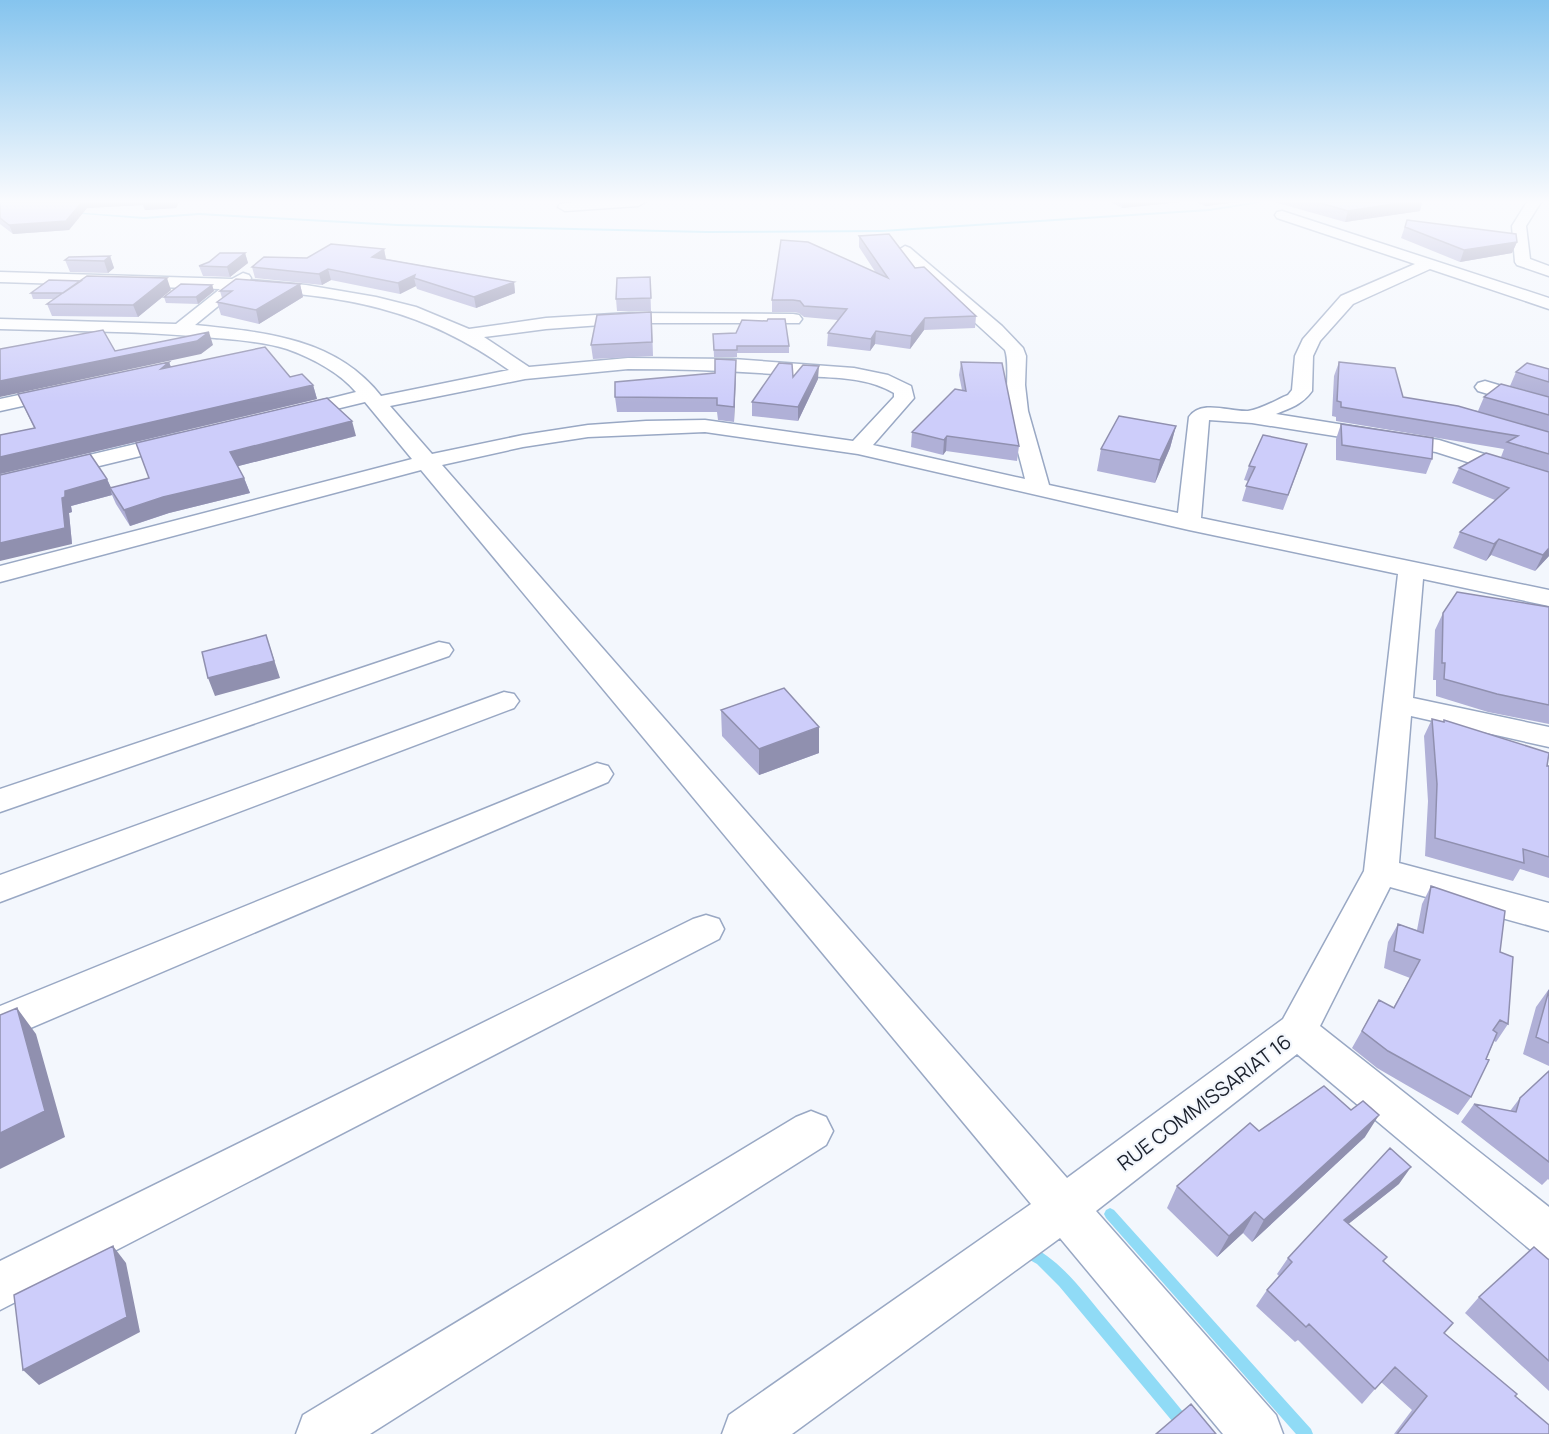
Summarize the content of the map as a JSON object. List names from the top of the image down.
{
  "streets": {
    "street": ["RUE COMMISSARIAT 16"]
  }
}
